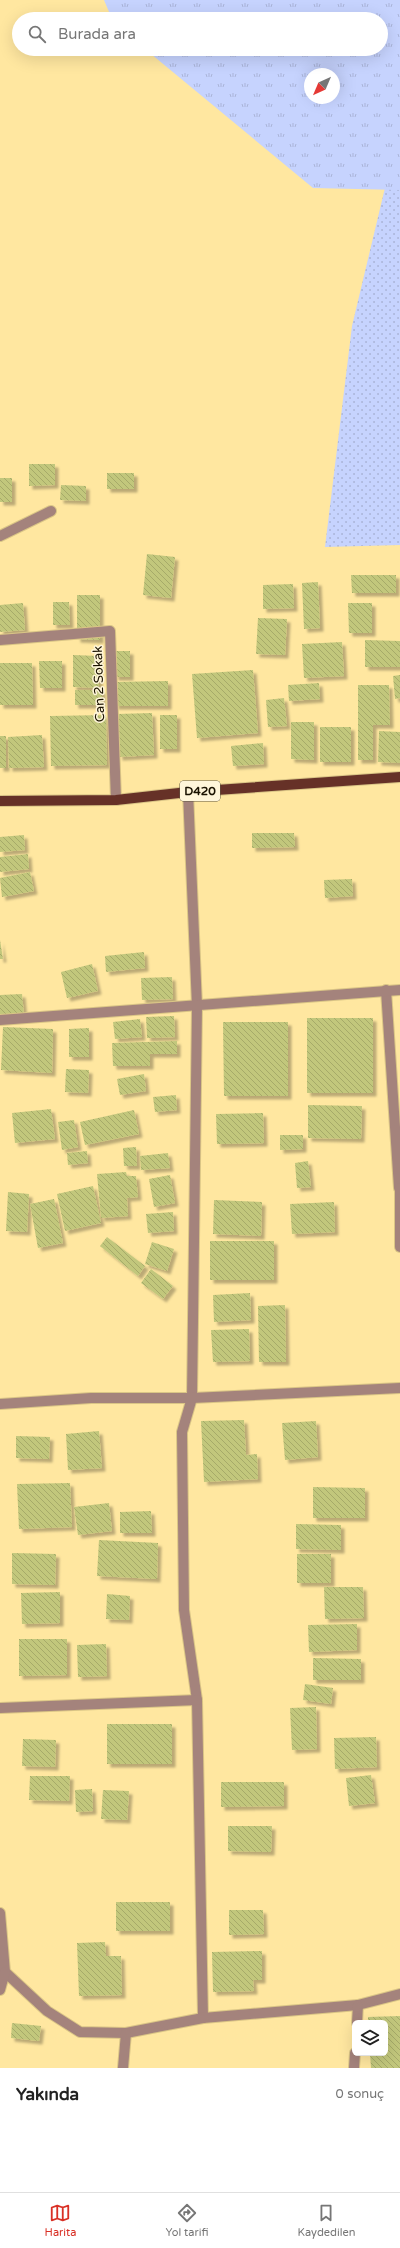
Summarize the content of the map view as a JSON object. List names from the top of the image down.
{
  "streets": {
    "main road": ["D420"],
    "street": ["Can 2 Sokak"]
  },
  "crossings": [
    ["Can 2 Sokak", "D420"]
  ],
  "north": "bottom left",
  "page": {
    "search": "Burada ara",
    "heading": ["Yakında", "0 sonuç"],
    "nav": ["Harita", "Yol tarifi", "Kaydedilen"]
  }
}
